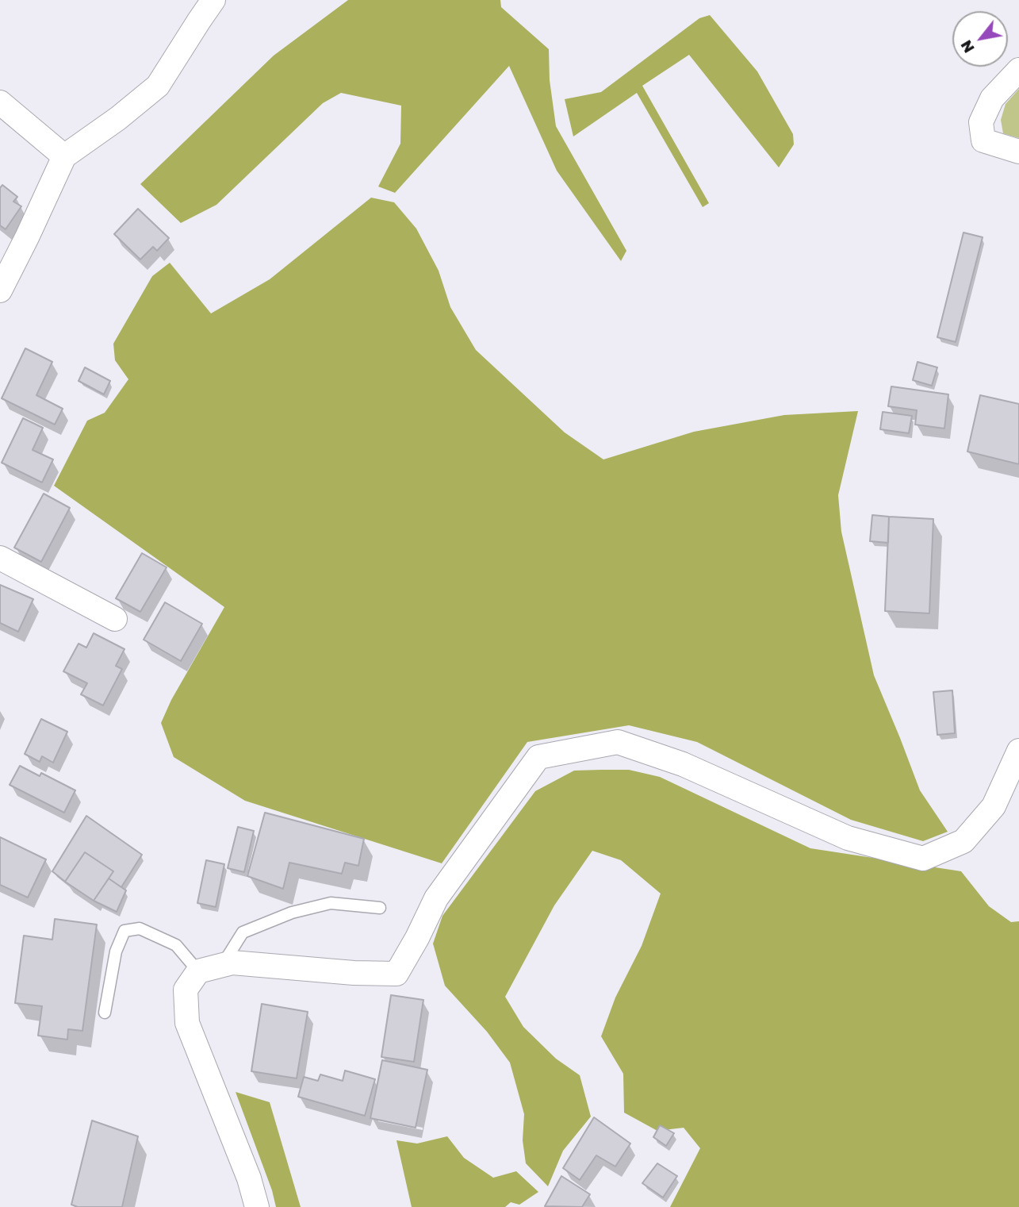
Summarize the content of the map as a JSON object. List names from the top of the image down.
{
  "north": "bottom left"
}
